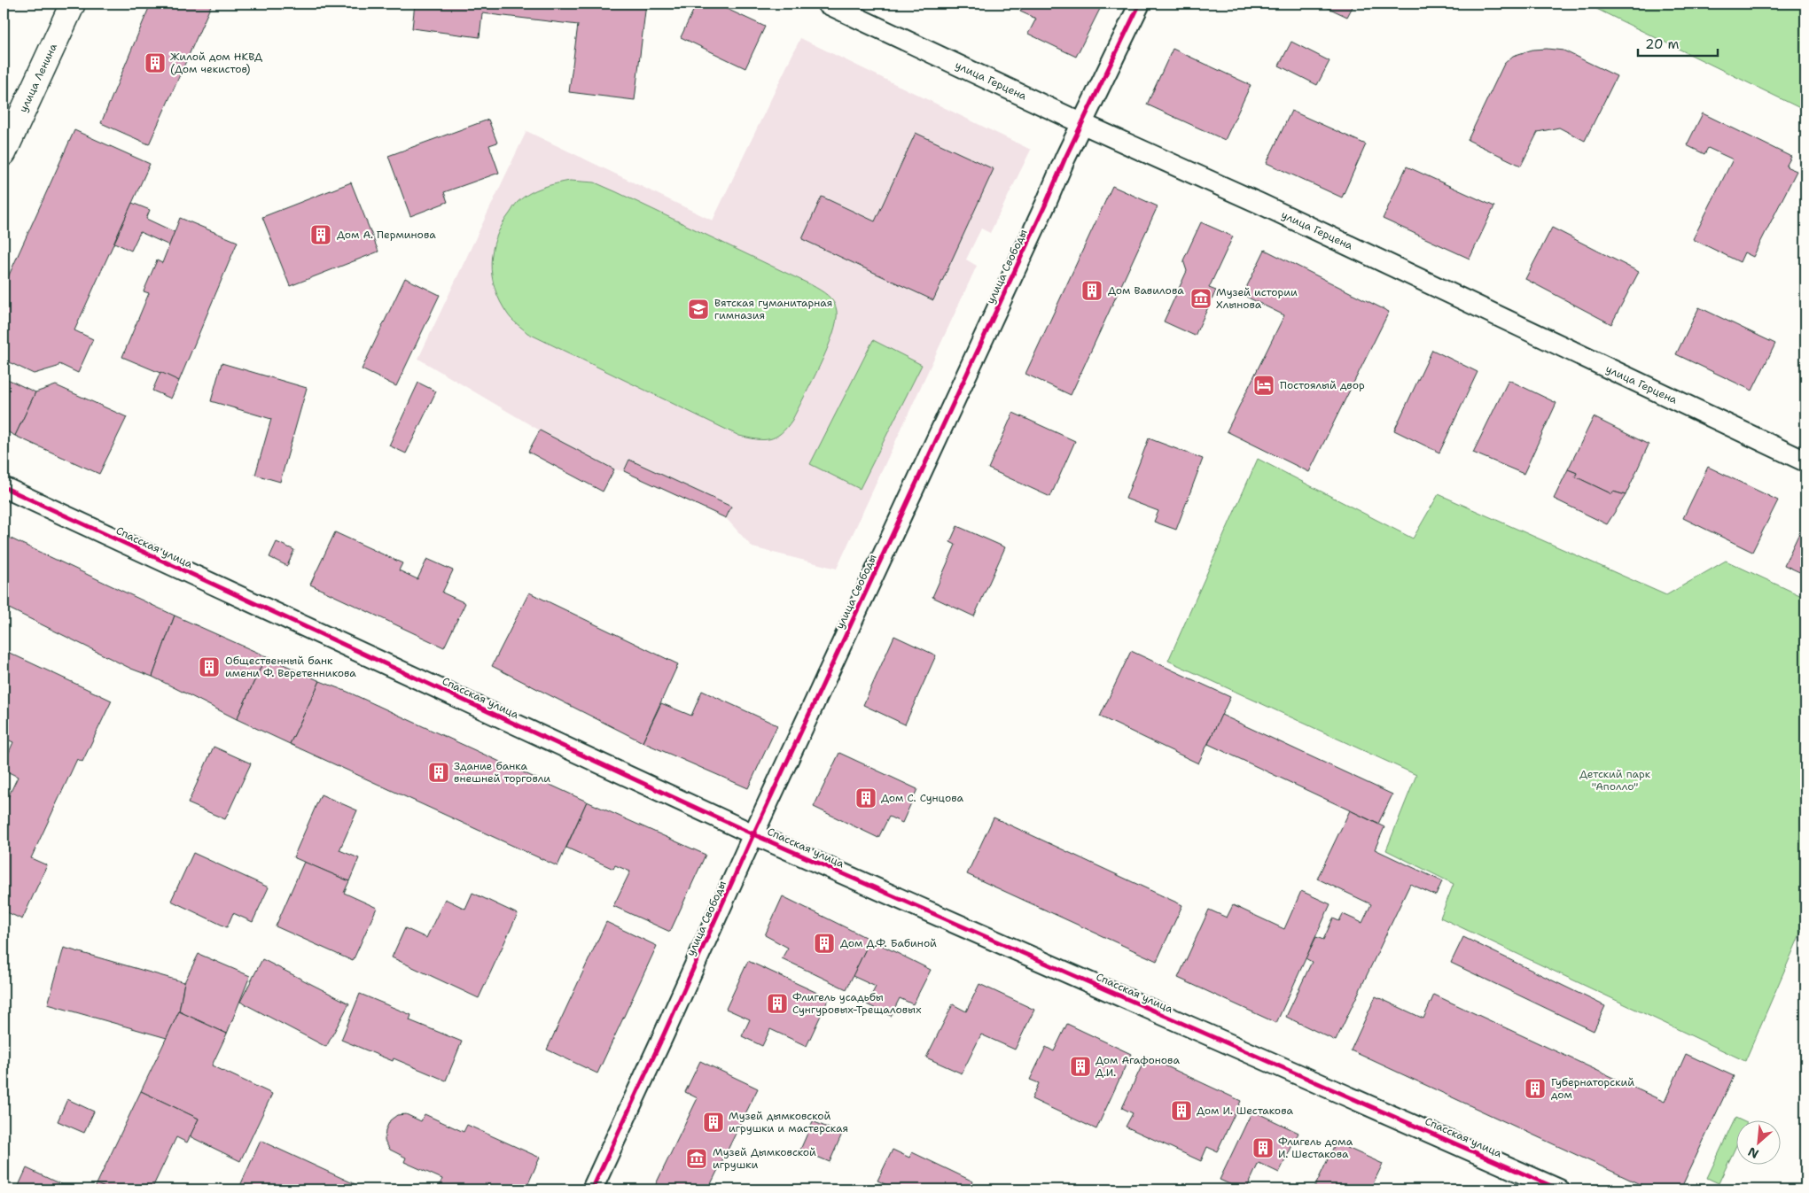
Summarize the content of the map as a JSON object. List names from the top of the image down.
{
  "streets": {
    "main road": ["улица Ленина"],
    "street": ["улица Герцена", "улица Свободы", "Спасская улица"]
  },
  "crossings": [
    ["улица Герцена", "улица Свободы"],
    ["улица Свободы", "Спасская улица"]
  ],
  "parks": ["Детский парк \"Аполло\""],
  "places": {
    "building": [
      "Жилой дом НКВД (Дом чекистов)",
      "Дом А. Перминова",
      "Дом Вавилова",
      "Общественный банк имени Ф. Веретенникова",
      "Здание банка внешней торговли",
      "Дом С. Сунцова",
      "Дом Д.Ф. Бабиной",
      "Флигель усадьбы Сунгуровых-Трещаловых",
      "Дом Агафонова Д.И.",
      "Губернаторский дом",
      "Дом И. Шестакова",
      "Музей дымковской игрушки и мастерская",
      "Флигель дома И. Шестакова"
    ],
    "museum": ["Музей истории Хлынова", "Музей Дымковской игрушки"],
    "school or university": ["Вятская гуманитарная гимназия"],
    "hotel": ["Постоялый двор"]
  },
  "scale_bar": "20 m",
  "north": "bottom left"
}
